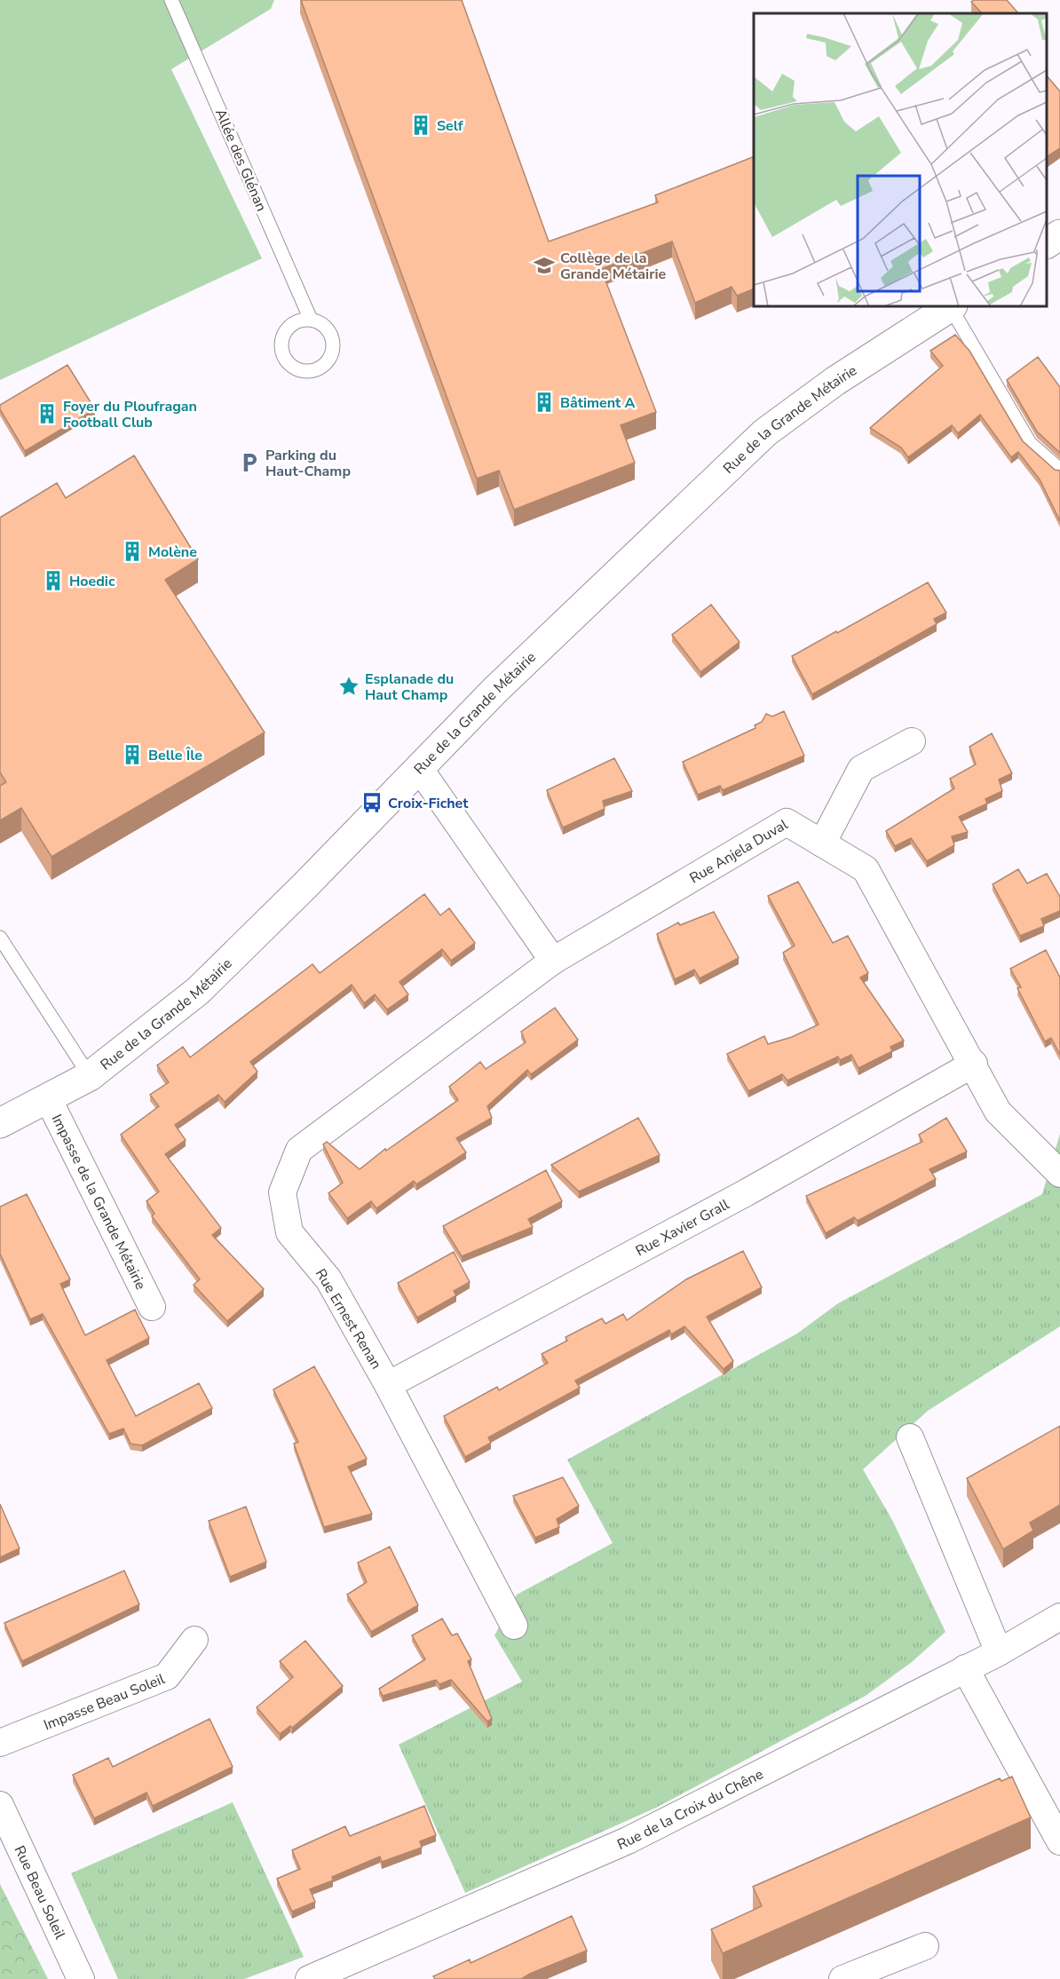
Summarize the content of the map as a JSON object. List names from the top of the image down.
{
  "streets": {
    "main road": ["Rue de la Grande Métairie"],
    "street": [
      "Rue Anjela Duval",
      "Impasse de la Grande Métairie",
      "Rue Xavier Grall",
      "Rue Ernest Renan",
      "Impasse Beau Soleil",
      "Rue de la Croix du Chêne",
      "Rue Beau Soleil"
    ],
    "lane": ["Allée des Glénan"]
  },
  "crossings": [
    ["Rue de la Grande Métairie", "Impasse de la Grande Métairie"],
    ["Rue Anjela Duval", "Rue Xavier Grall"],
    ["Rue Anjela Duval", "Rue Ernest Renan"],
    ["Rue Xavier Grall", "Rue Ernest Renan"]
  ],
  "places": {
    "building": [
      "Self",
      "Bâtiment A",
      "Foyer du Ploufragan Football Club",
      "Molène",
      "Hoedic",
      "Belle Île"
    ],
    "school or university": ["Collège de la Grande Métairie"],
    "parking": ["Parking du Haut-Champ"],
    "place": ["Esplanade du Haut Champ"],
    "bus stop": ["Croix-Fichet"]
  }
}
